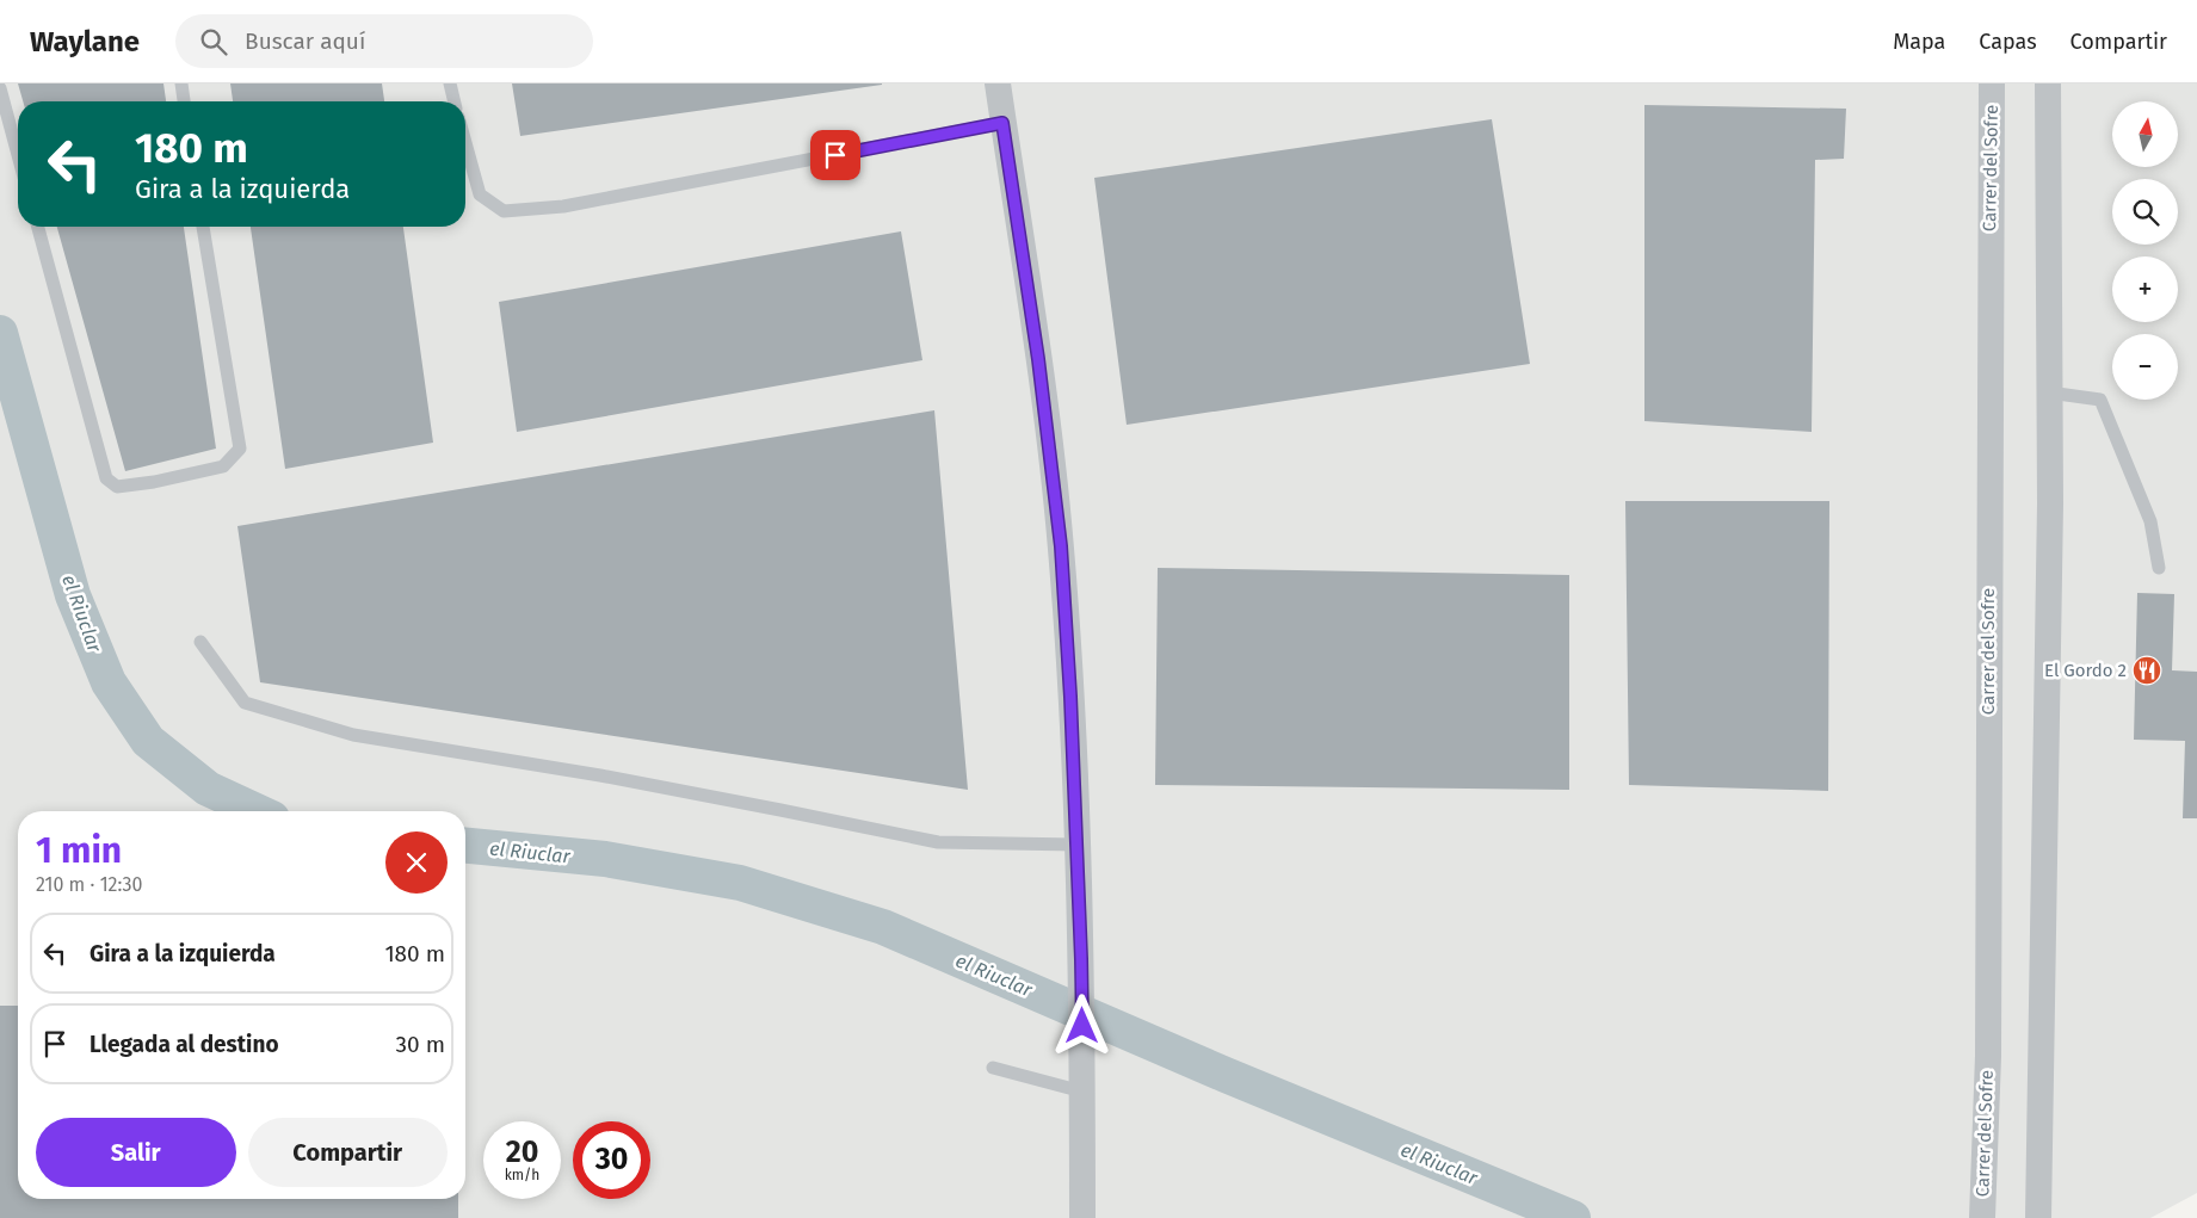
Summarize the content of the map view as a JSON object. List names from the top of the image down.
{
  "streets": {
    "street": ["Carrer del Sofre"]
  },
  "water": ["el Riuclar"],
  "places": {
    "restaurant": ["El Gordo 2"]
  },
  "north": "top",
  "page": {
    "header": "Waylane",
    "search": "Buscar aquí",
    "nav": ["Mapa", "Capas", "Compartir"],
    "map_buttons": ["+", "−"],
    "turn": ["180 m", "Gira a la izquierda"],
    "heading": ["1 min", "210 m · 12:30"],
    "list": [
      {
        "name": "Gira a la izquierda",
        "value": "180 m"
      },
      {
        "name": "Llegada al destino",
        "value": "30 m"
      }
    ],
    "buttons": ["Salir", "Compartir"],
    "speed": "20 km/h",
    "limit": "30"
  }
}
